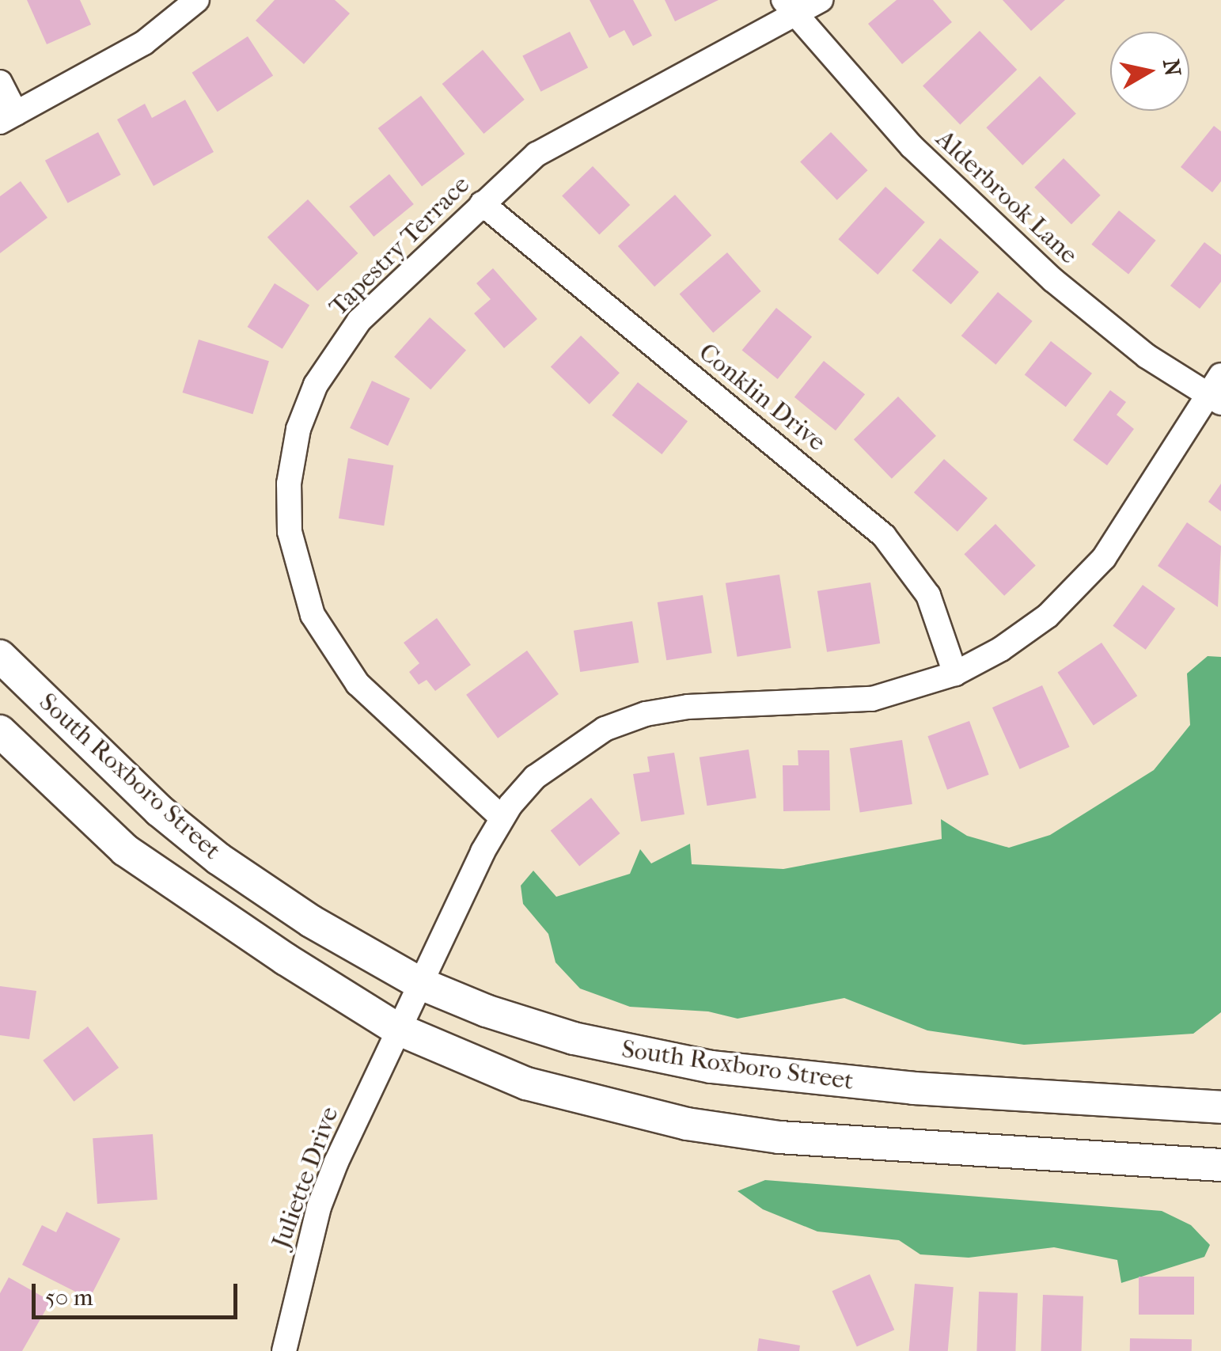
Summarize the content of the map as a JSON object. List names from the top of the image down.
{
  "streets": {
    "street": [
      "Alderbrook Lane",
      "Tapestry Terrace",
      "Conklin Drive",
      "South Roxboro Street",
      "Juliette Drive"
    ]
  },
  "crossings": [
    ["Alderbrook Lane", "Tapestry Terrace"],
    ["Alderbrook Lane", "Juliette Drive"],
    ["Tapestry Terrace", "Conklin Drive"],
    ["Tapestry Terrace", "Juliette Drive"],
    ["Conklin Drive", "Juliette Drive"],
    ["South Roxboro Street", "Juliette Drive"]
  ],
  "scale_bar": "50 m",
  "north": "right"
}
